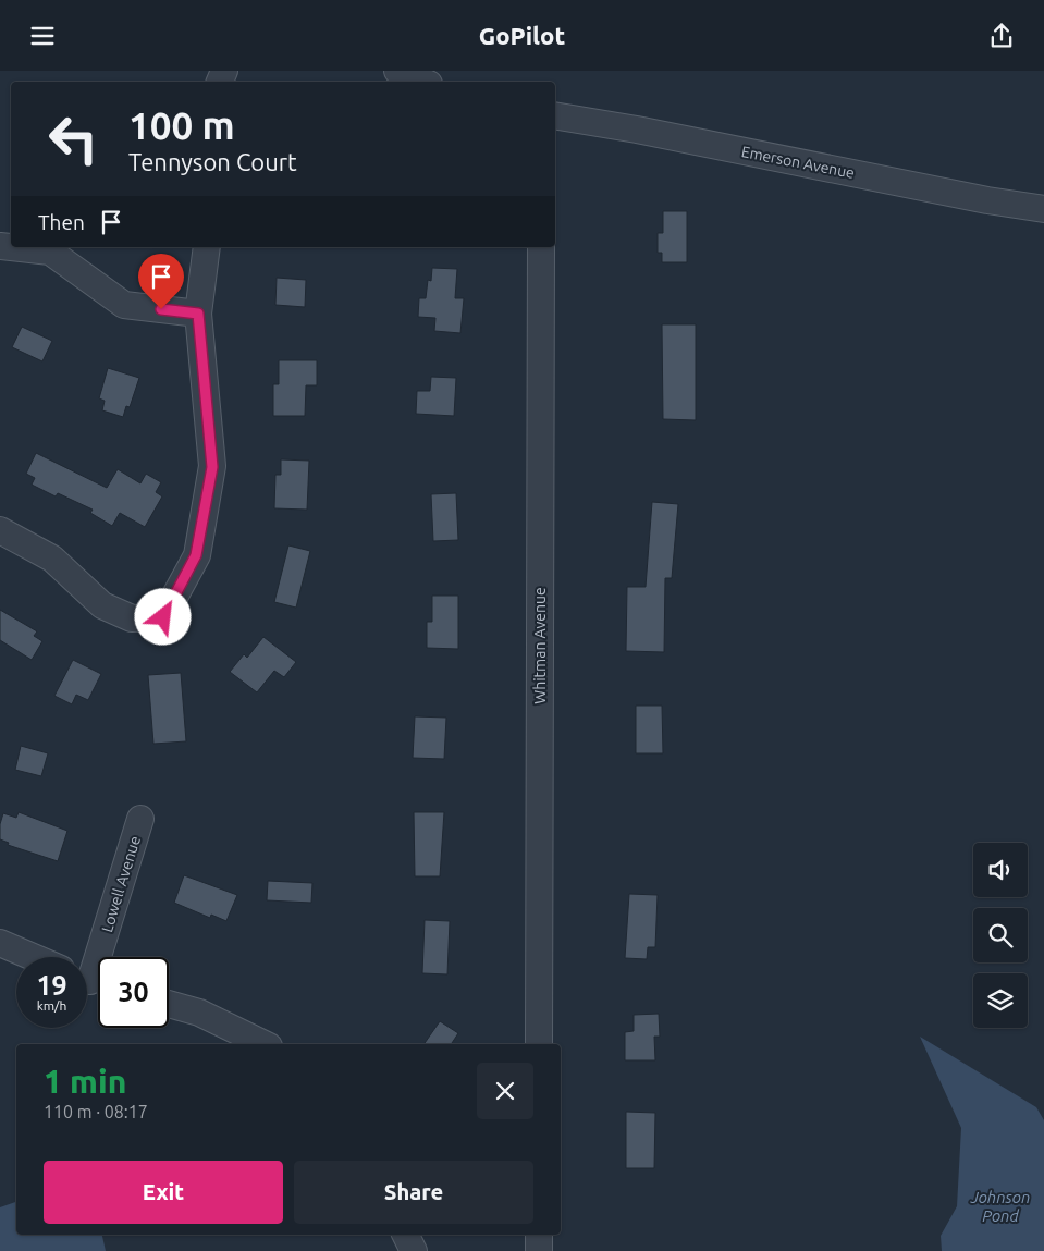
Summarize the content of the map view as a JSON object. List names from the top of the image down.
{
  "streets": {
    "street": ["Emerson Avenue", "Whitman Avenue", "Lowell Avenue"]
  },
  "water": ["Johnson Pond"],
  "page": {
    "header": "GoPilot",
    "turn": ["100 m", "Tennyson Court"],
    "then": "Then",
    "speed": "19 km/h",
    "limit": "30",
    "heading": ["1 min", "110 m · 08:17"],
    "buttons": ["Exit", "Share"]
  }
}
